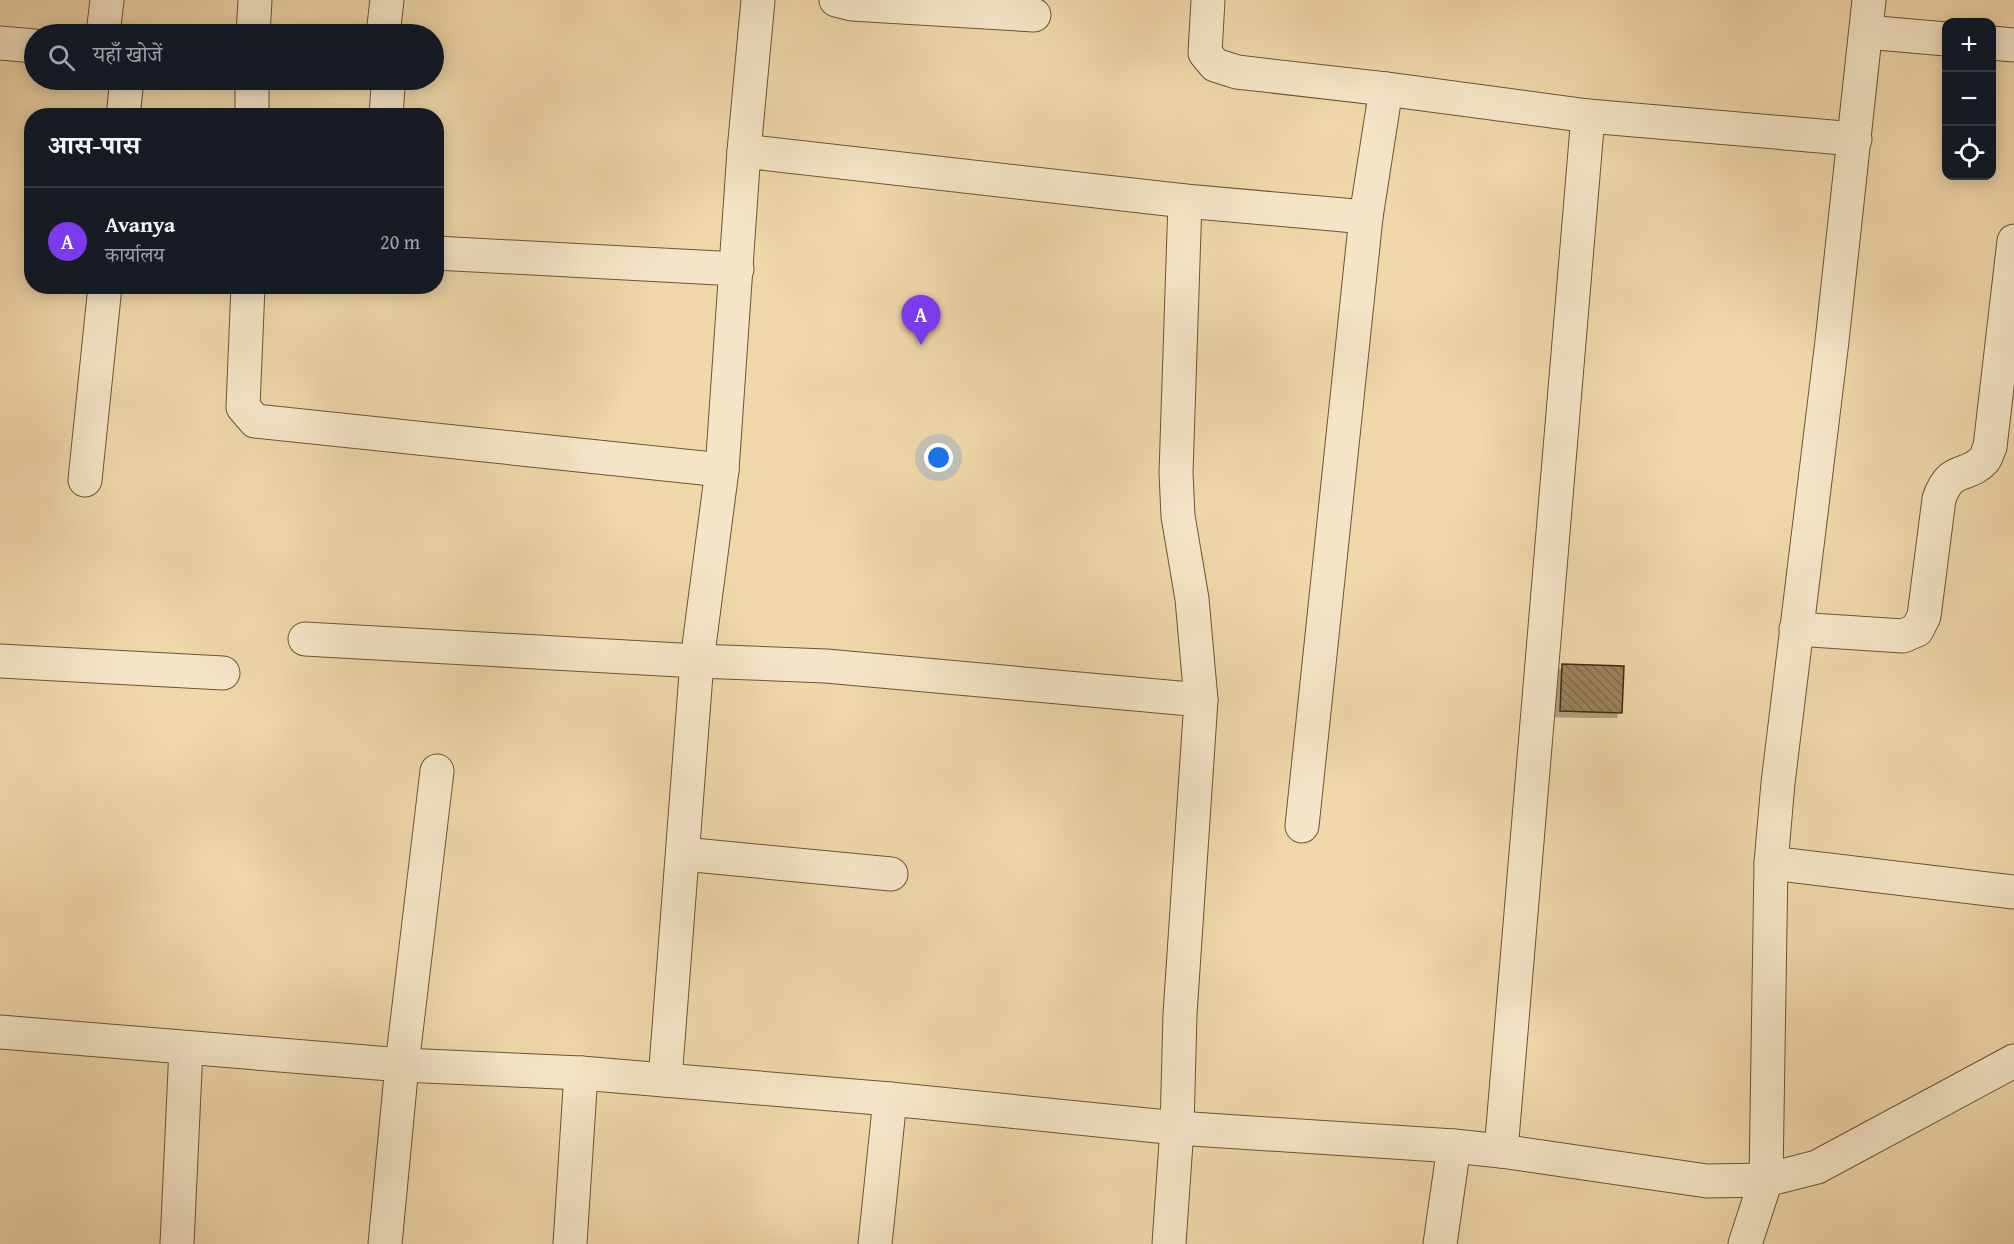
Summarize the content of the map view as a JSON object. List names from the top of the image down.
{
  "page": {
    "map_buttons": ["+", "−"],
    "search": "यहाँ खोजें",
    "heading": "आस-पास",
    "list": [
      {
        "mark": "A",
        "name": "Avanya",
        "note": "कार्यालय",
        "value": "20 m"
      }
    ],
    "pins": "A"
  }
}
